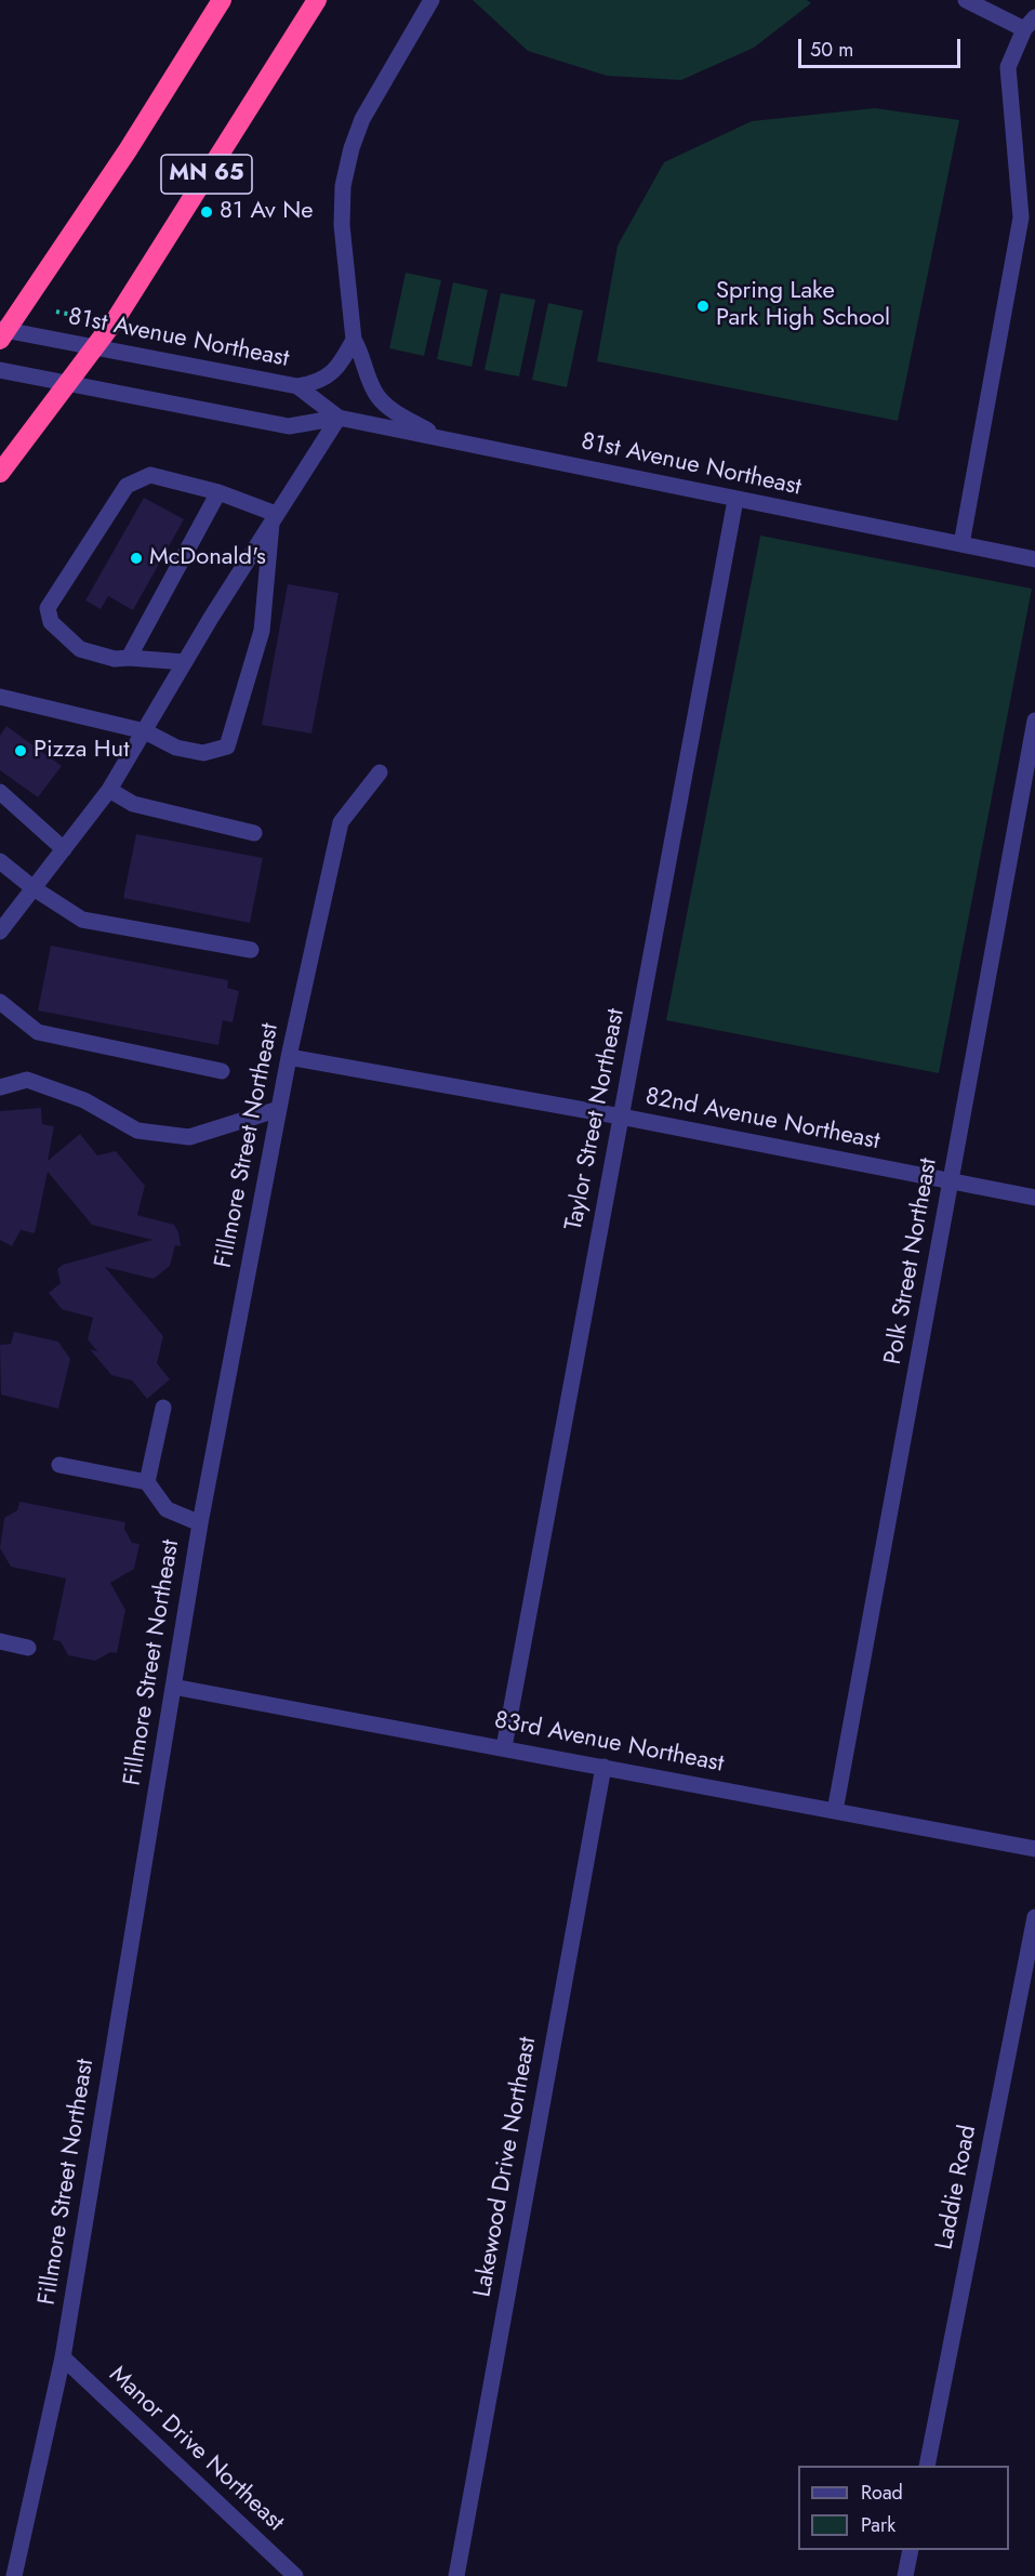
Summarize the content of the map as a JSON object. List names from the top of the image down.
{
  "streets": {
    "highway": ["MN 65"],
    "street": [
      "81st Avenue Northeast",
      "Taylor Street Northeast",
      "82nd Avenue Northeast",
      "Fillmore Street Northeast",
      "Polk Street Northeast",
      "83rd Avenue Northeast",
      "Lakewood Drive Northeast",
      "Laddie Road",
      "Manor Drive Northeast"
    ]
  },
  "crossings": [
    ["MN 65", "81st Avenue Northeast"],
    ["81st Avenue Northeast", "Taylor Street Northeast"],
    ["Taylor Street Northeast", "82nd Avenue Northeast"],
    ["Taylor Street Northeast", "83rd Avenue Northeast"],
    ["82nd Avenue Northeast", "Fillmore Street Northeast"],
    ["82nd Avenue Northeast", "Polk Street Northeast"],
    ["Fillmore Street Northeast", "83rd Avenue Northeast"],
    ["Fillmore Street Northeast", "Manor Drive Northeast"],
    ["Polk Street Northeast", "83rd Avenue Northeast"],
    ["83rd Avenue Northeast", "Lakewood Drive Northeast"]
  ],
  "places": [
    "81 Av Ne",
    "Spring Lake Park High School",
    "McDonald's",
    "Pizza Hut"
  ],
  "legend": ["Road", "Park"],
  "scale_bar": "50 m"
}
